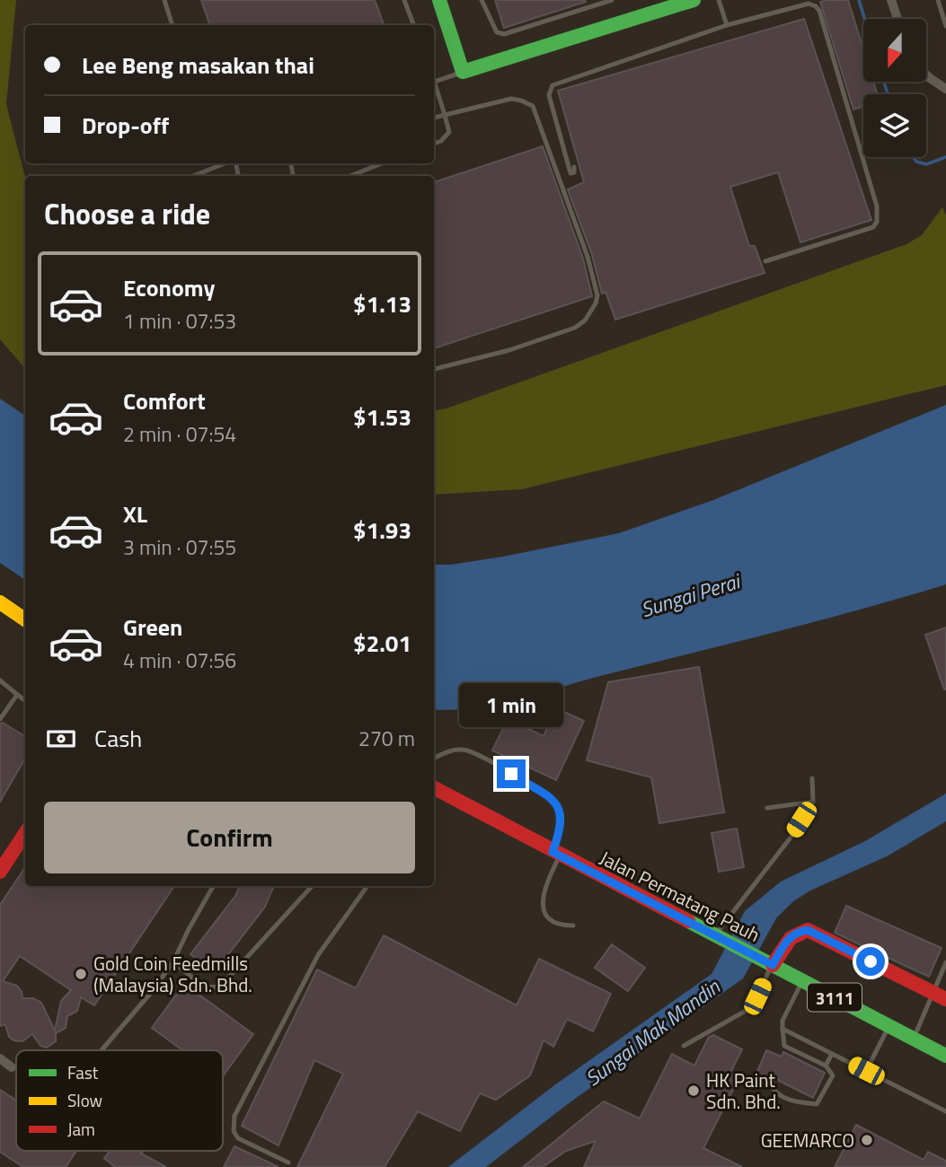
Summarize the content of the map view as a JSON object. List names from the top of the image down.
{
  "streets": {
    "main road": ["Jalan Permatang Pauh", "3111"]
  },
  "water": ["Sungai Perai", "Sungai Mak Mandin"],
  "places": ["Gold Coin Feedmills (Malaysia) Sdn. Bhd.", "HK Paint Sdn. Bhd.", "GEEMARCO"],
  "legend": ["Fast", "Slow", "Jam"],
  "north": "bottom",
  "page": {
    "banner": ["Lee Beng masakan thai", "Drop-off"],
    "heading": "Choose a ride",
    "list": [
      {
        "name": "Economy",
        "note": "1 min · 07:53",
        "value": "$1.13"
      },
      {
        "name": "Comfort",
        "note": "2 min · 07:54",
        "value": "$1.53"
      },
      {
        "name": "XL",
        "note": "3 min · 07:55",
        "value": "$1.93"
      },
      {
        "name": "Green",
        "note": "4 min · 07:56",
        "value": "$2.01"
      }
    ],
    "bubble": "1 min",
    "pay": ["Cash", "270 m"],
    "buttons": "Confirm"
  }
}
